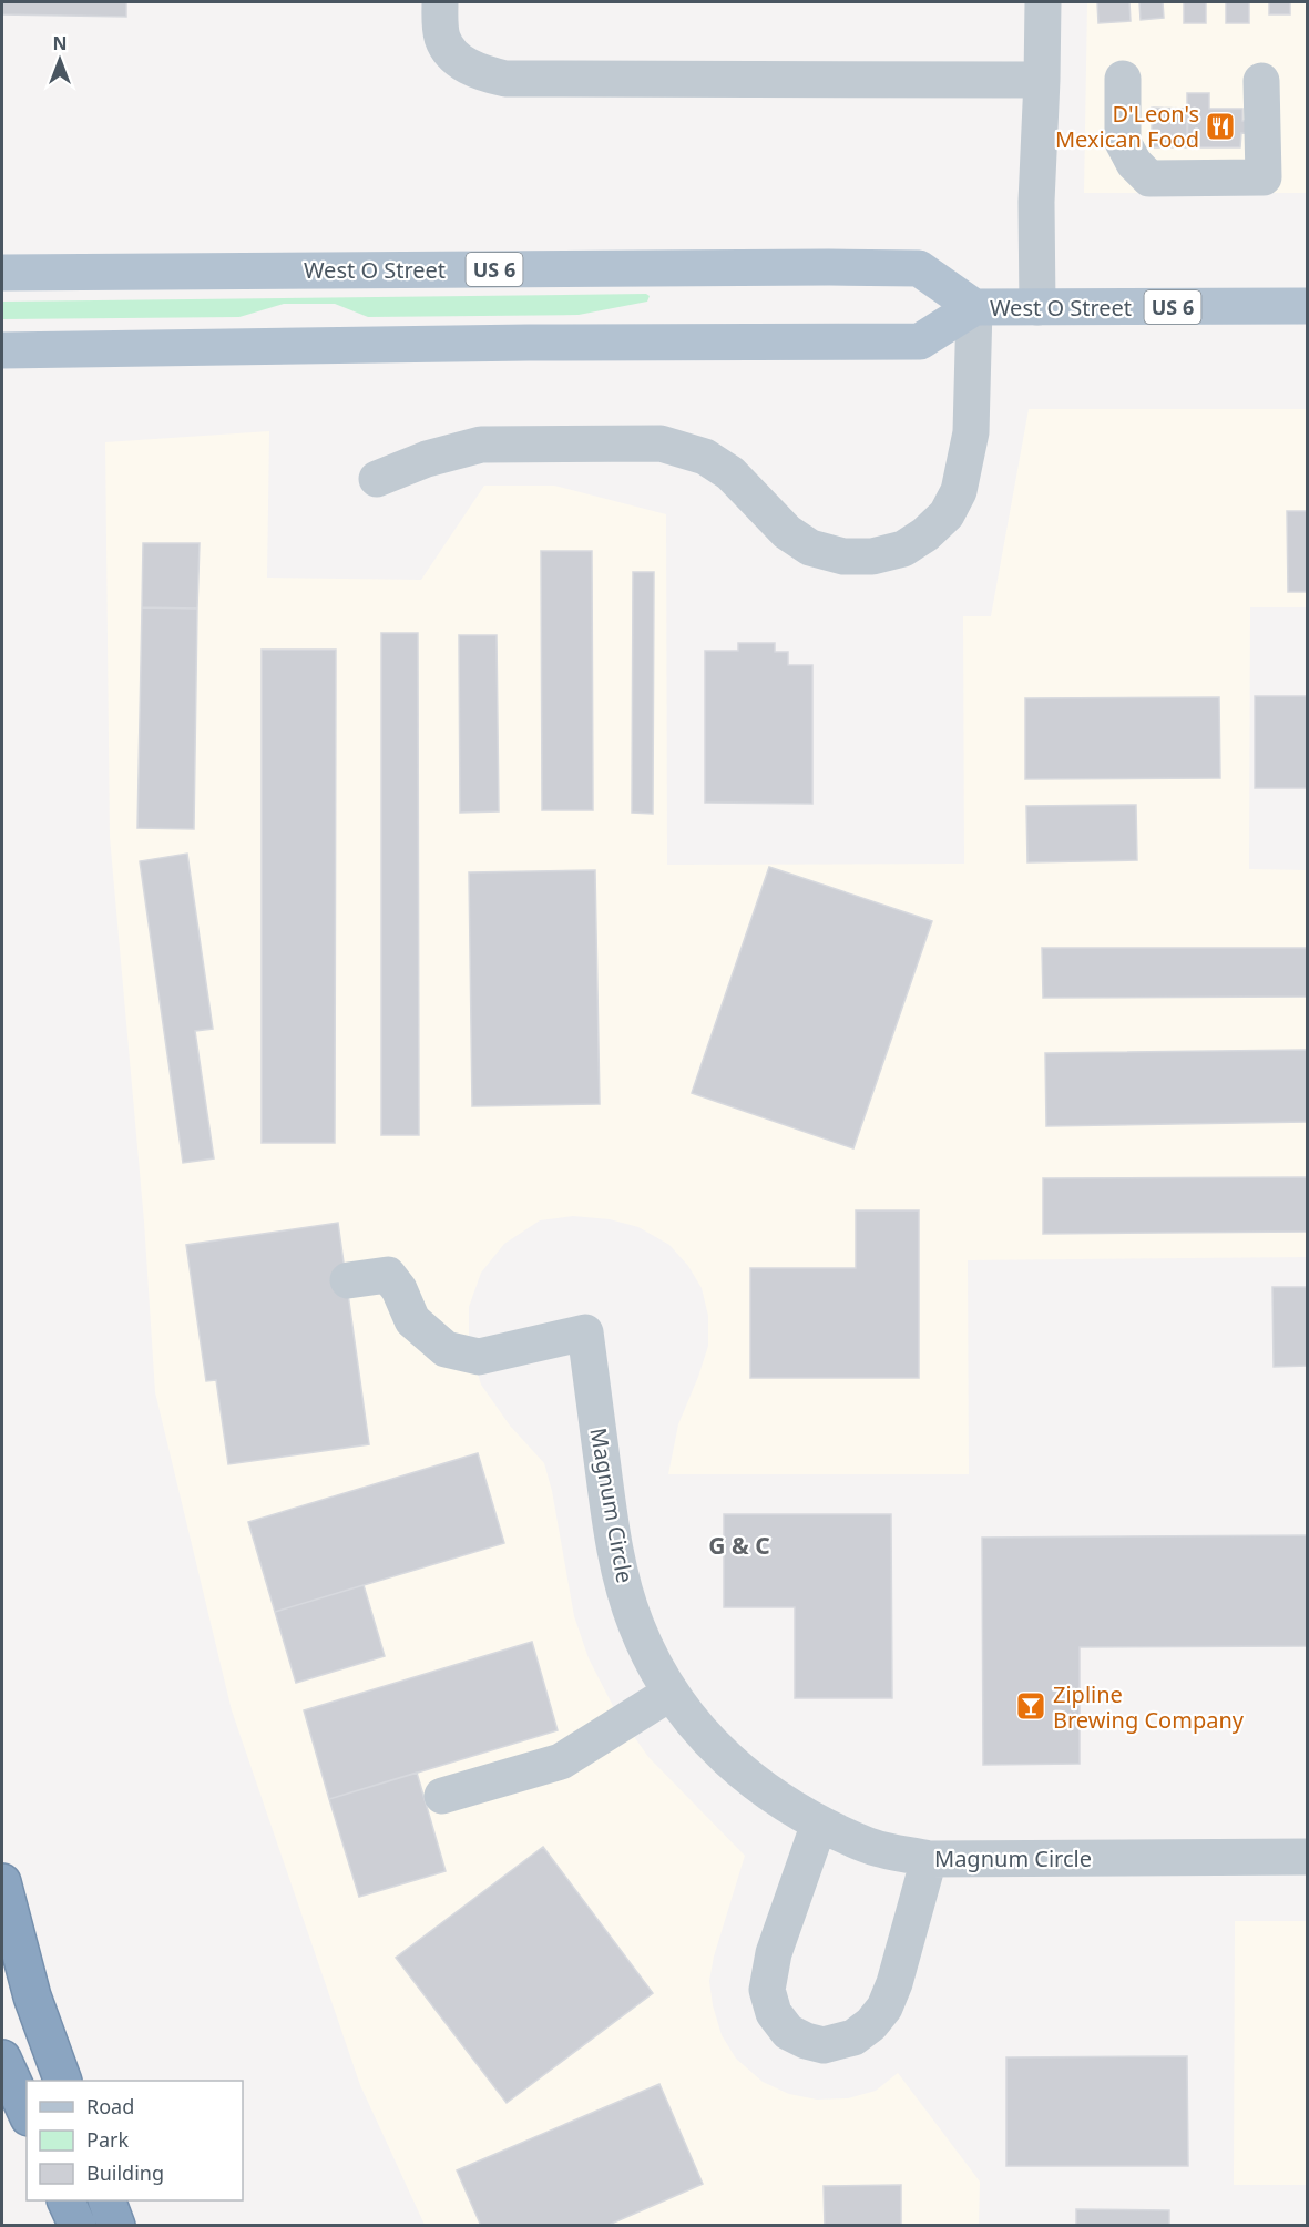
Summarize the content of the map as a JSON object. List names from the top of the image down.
{
  "streets": {
    "main road": ["West O Street", "US 6"],
    "street": ["Magnum Circle"]
  },
  "districts": ["G & C"],
  "places": {
    "restaurant": ["D'Leon's Mexican Food"],
    "bar": ["Zipline Brewing Company"]
  },
  "legend": ["Road", "Park", "Building"],
  "north": "top"
}
